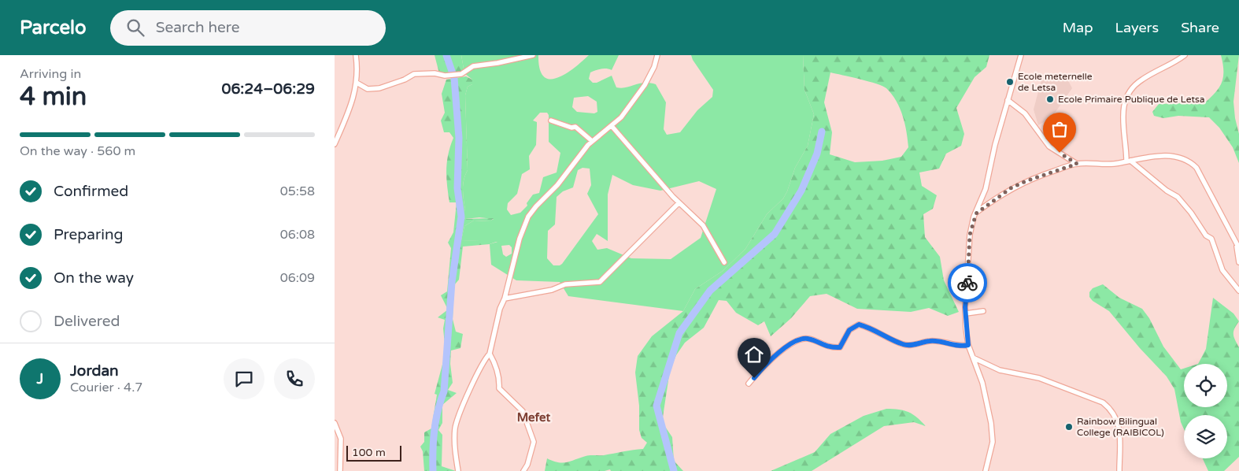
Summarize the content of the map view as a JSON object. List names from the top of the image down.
{
  "districts": ["Mefet"],
  "places": ["Ecole meternelle de Letsa", "Ecole Primaire Publique de Letsa", "Rainbow Bilingual College (RAIBICOL)"],
  "scale_bar": "100 m",
  "page": {
    "header": "Parcelo",
    "search": "Search here",
    "nav": ["Map", "Layers", "Share"],
    "heading": ["4 min", "Arriving in", "06:24–06:29"],
    "panel": ["Jordan", "Courier · 4.7"],
    "bar": "On the way · 560 m",
    "list": [
      ["Confirmed", "05:58"],
      ["Preparing", "06:08"],
      ["On the way", "06:09"],
      "Delivered"
    ],
    "round": "J",
    "scale": "100 m"
  }
}
